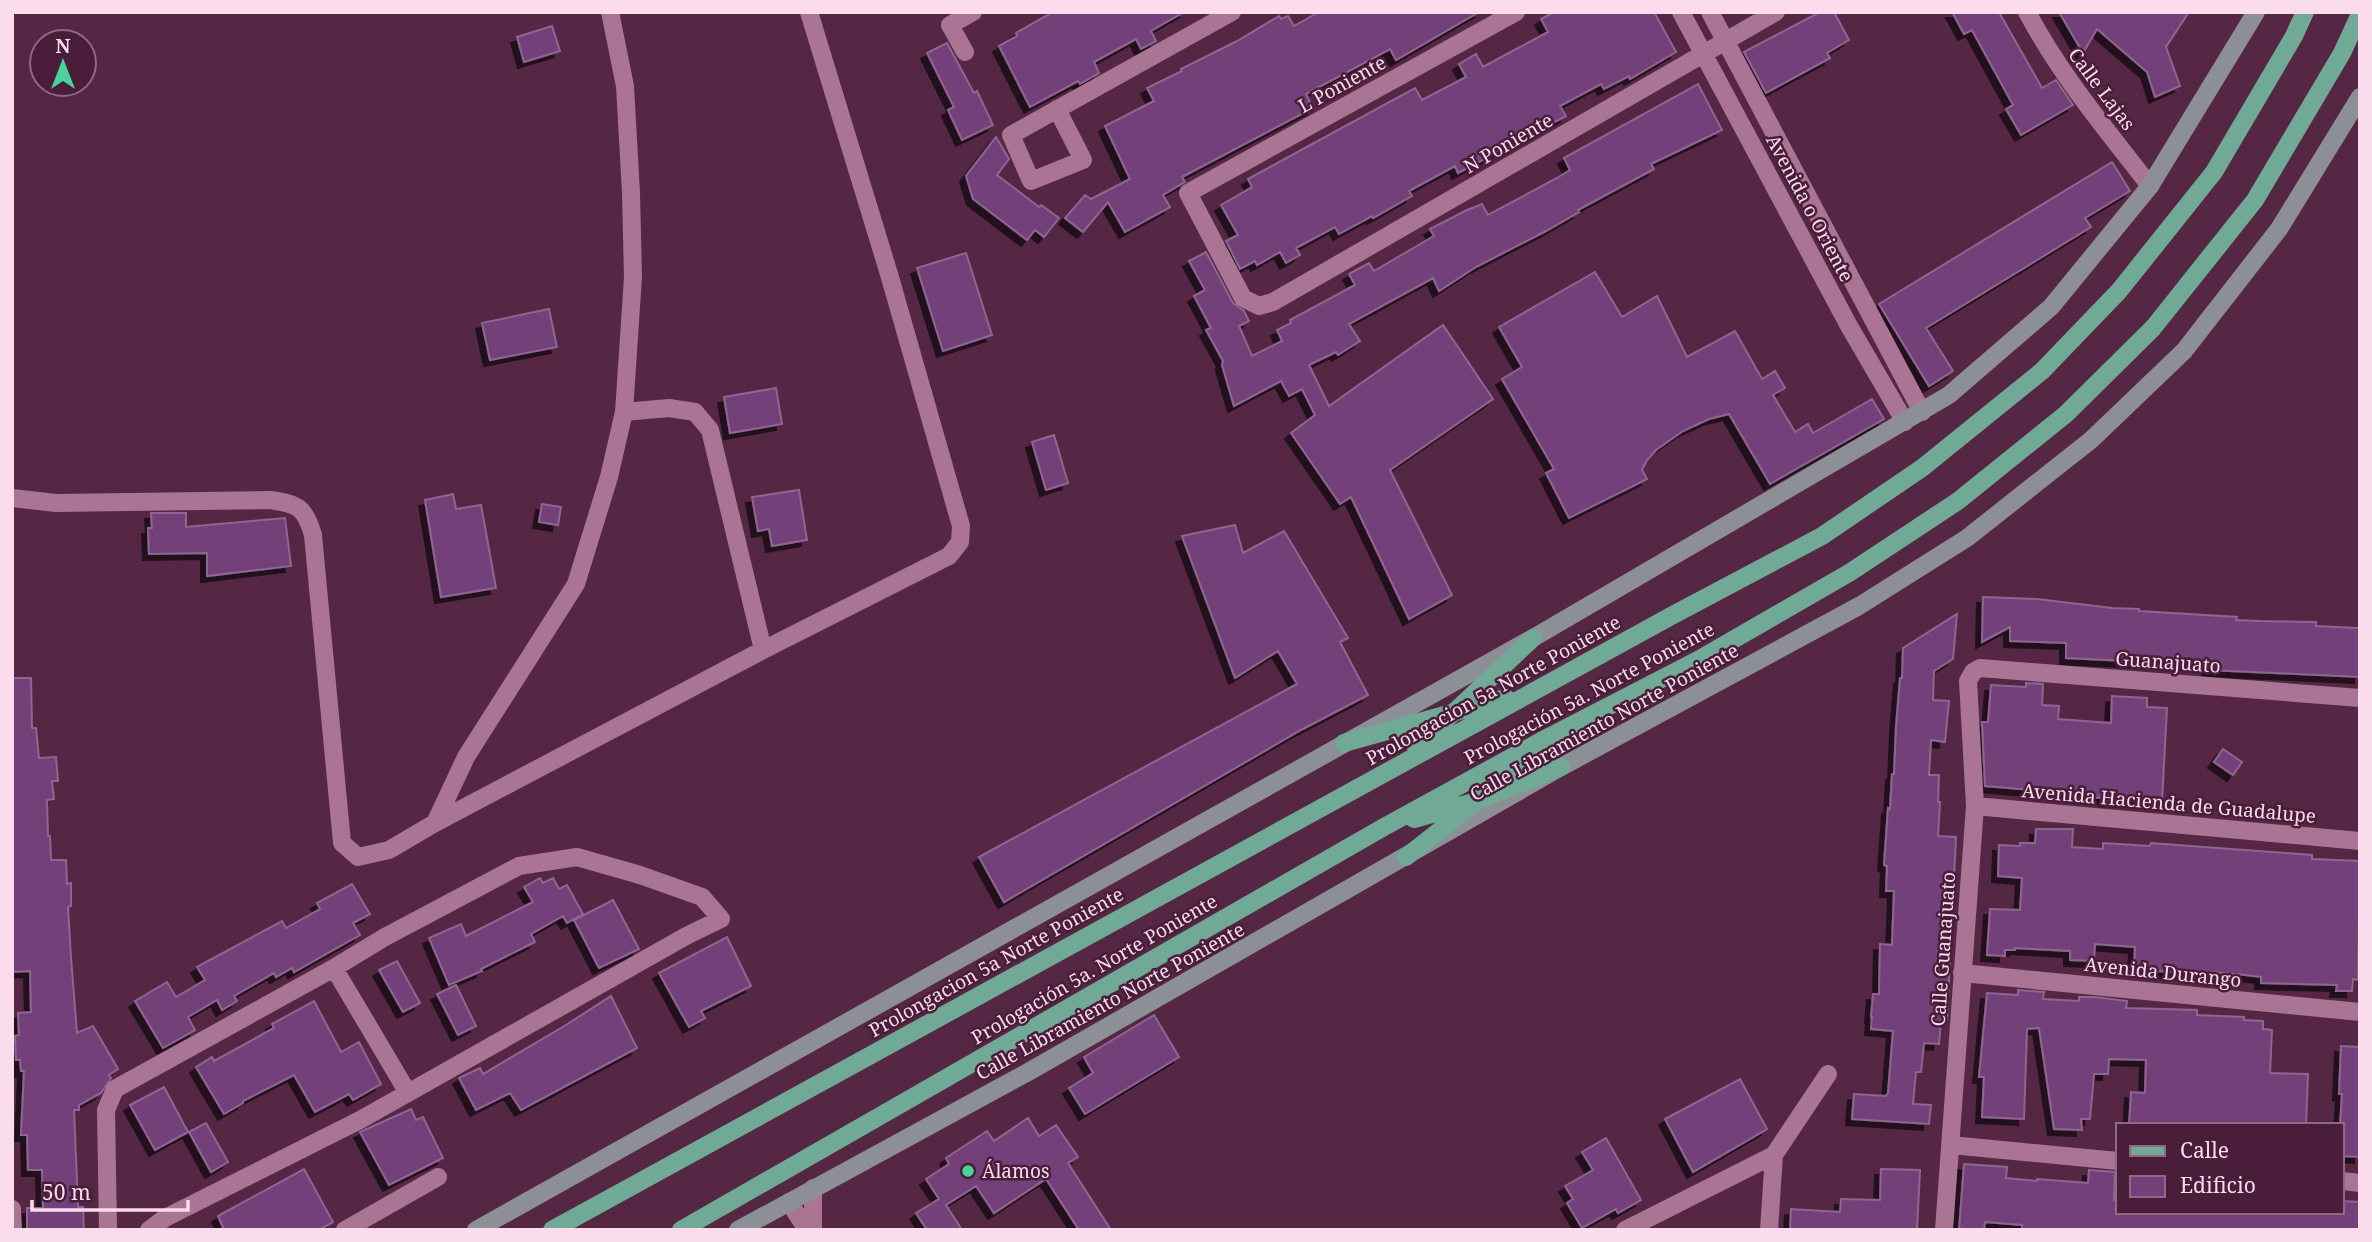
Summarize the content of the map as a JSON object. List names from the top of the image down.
{
  "streets": {
    "main road": ["Prolongacion 5a Norte Poniente", "Prologación 5a. Norte Poniente"],
    "street": [
      "L Poniente",
      "Calle Lajas",
      "N Poniente",
      "Avenida o Oriente",
      "Guanajuato",
      "Calle Libramiento Norte Poniente",
      "Avenida Hacienda de Guadalupe",
      "Calle Guanajuato",
      "Avenida Durango"
    ]
  },
  "crossings": [
    ["L Poniente", "N Poniente"],
    ["N Poniente", "Avenida o Oriente"],
    ["Guanajuato", "Calle Guanajuato"],
    ["Avenida Hacienda de Guadalupe", "Calle Guanajuato"],
    ["Calle Guanajuato", "Avenida Durango"]
  ],
  "places": ["Álamos"],
  "legend": ["Calle", "Edificio"],
  "scale_bar": "50 m",
  "north": "top"
}
